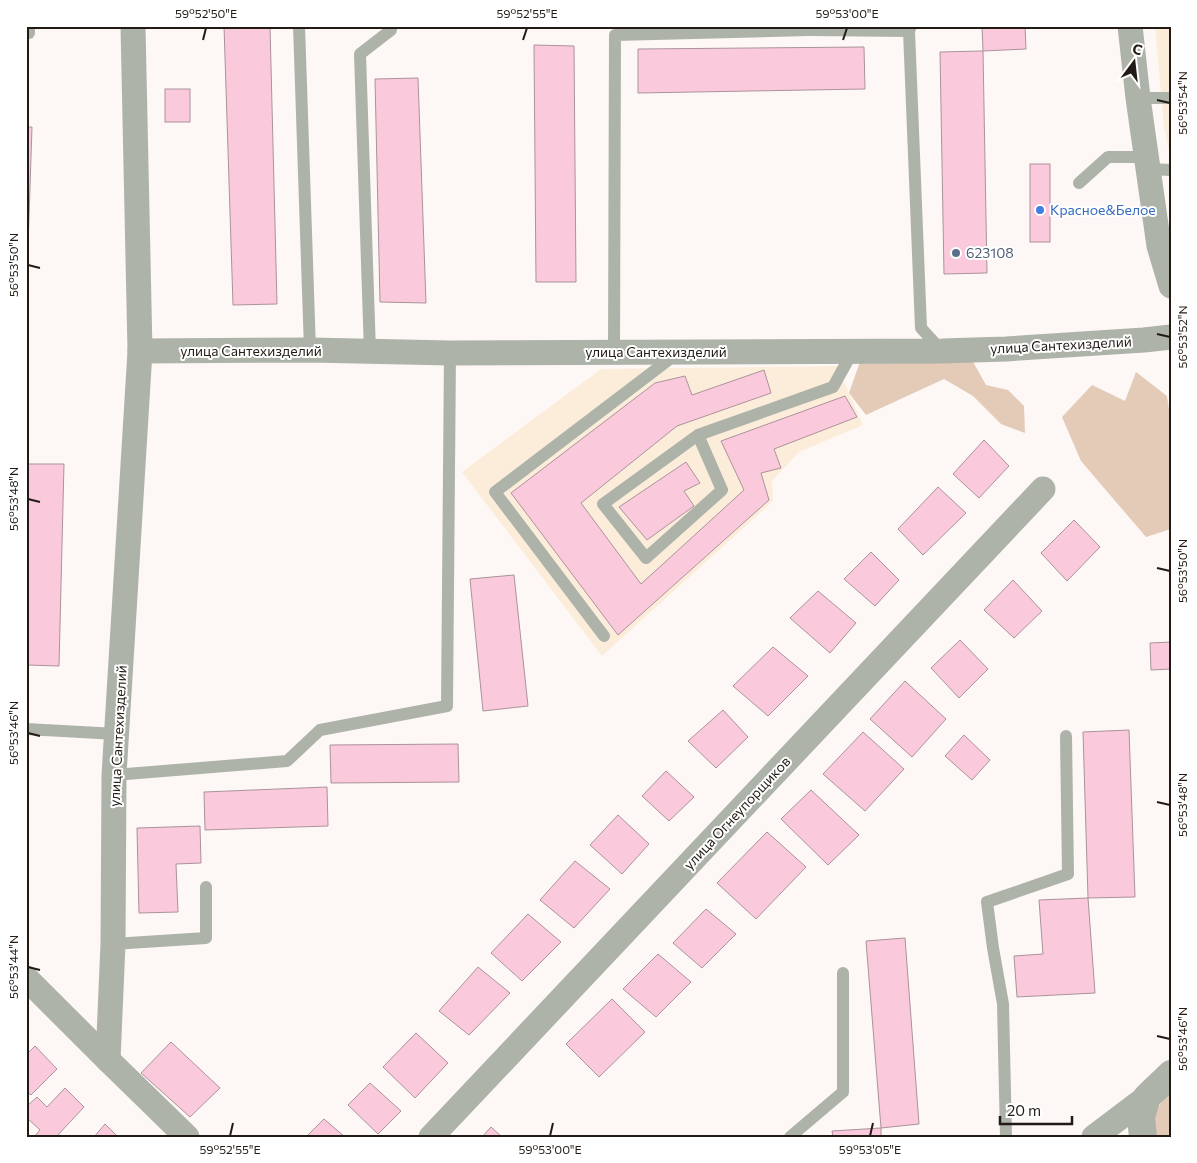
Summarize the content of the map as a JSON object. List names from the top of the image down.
{
  "streets": {
    "street": ["улица Сантехизделий", "улица Огнеупорщиков"]
  },
  "places": ["Красное&Белое", "623108"],
  "scale_bar": "20 m",
  "north": "top",
  "coordinates": [
    "59°52'50\"E",
    "59°52'55\"E",
    "59°53'00\"E",
    "56°53'54\"N",
    "56°53'50\"N",
    "56°53'52\"N",
    "56°53'48\"N",
    "56°53'46\"N",
    "56°53'44\"N",
    "59°53'05\"E"
  ]
}
